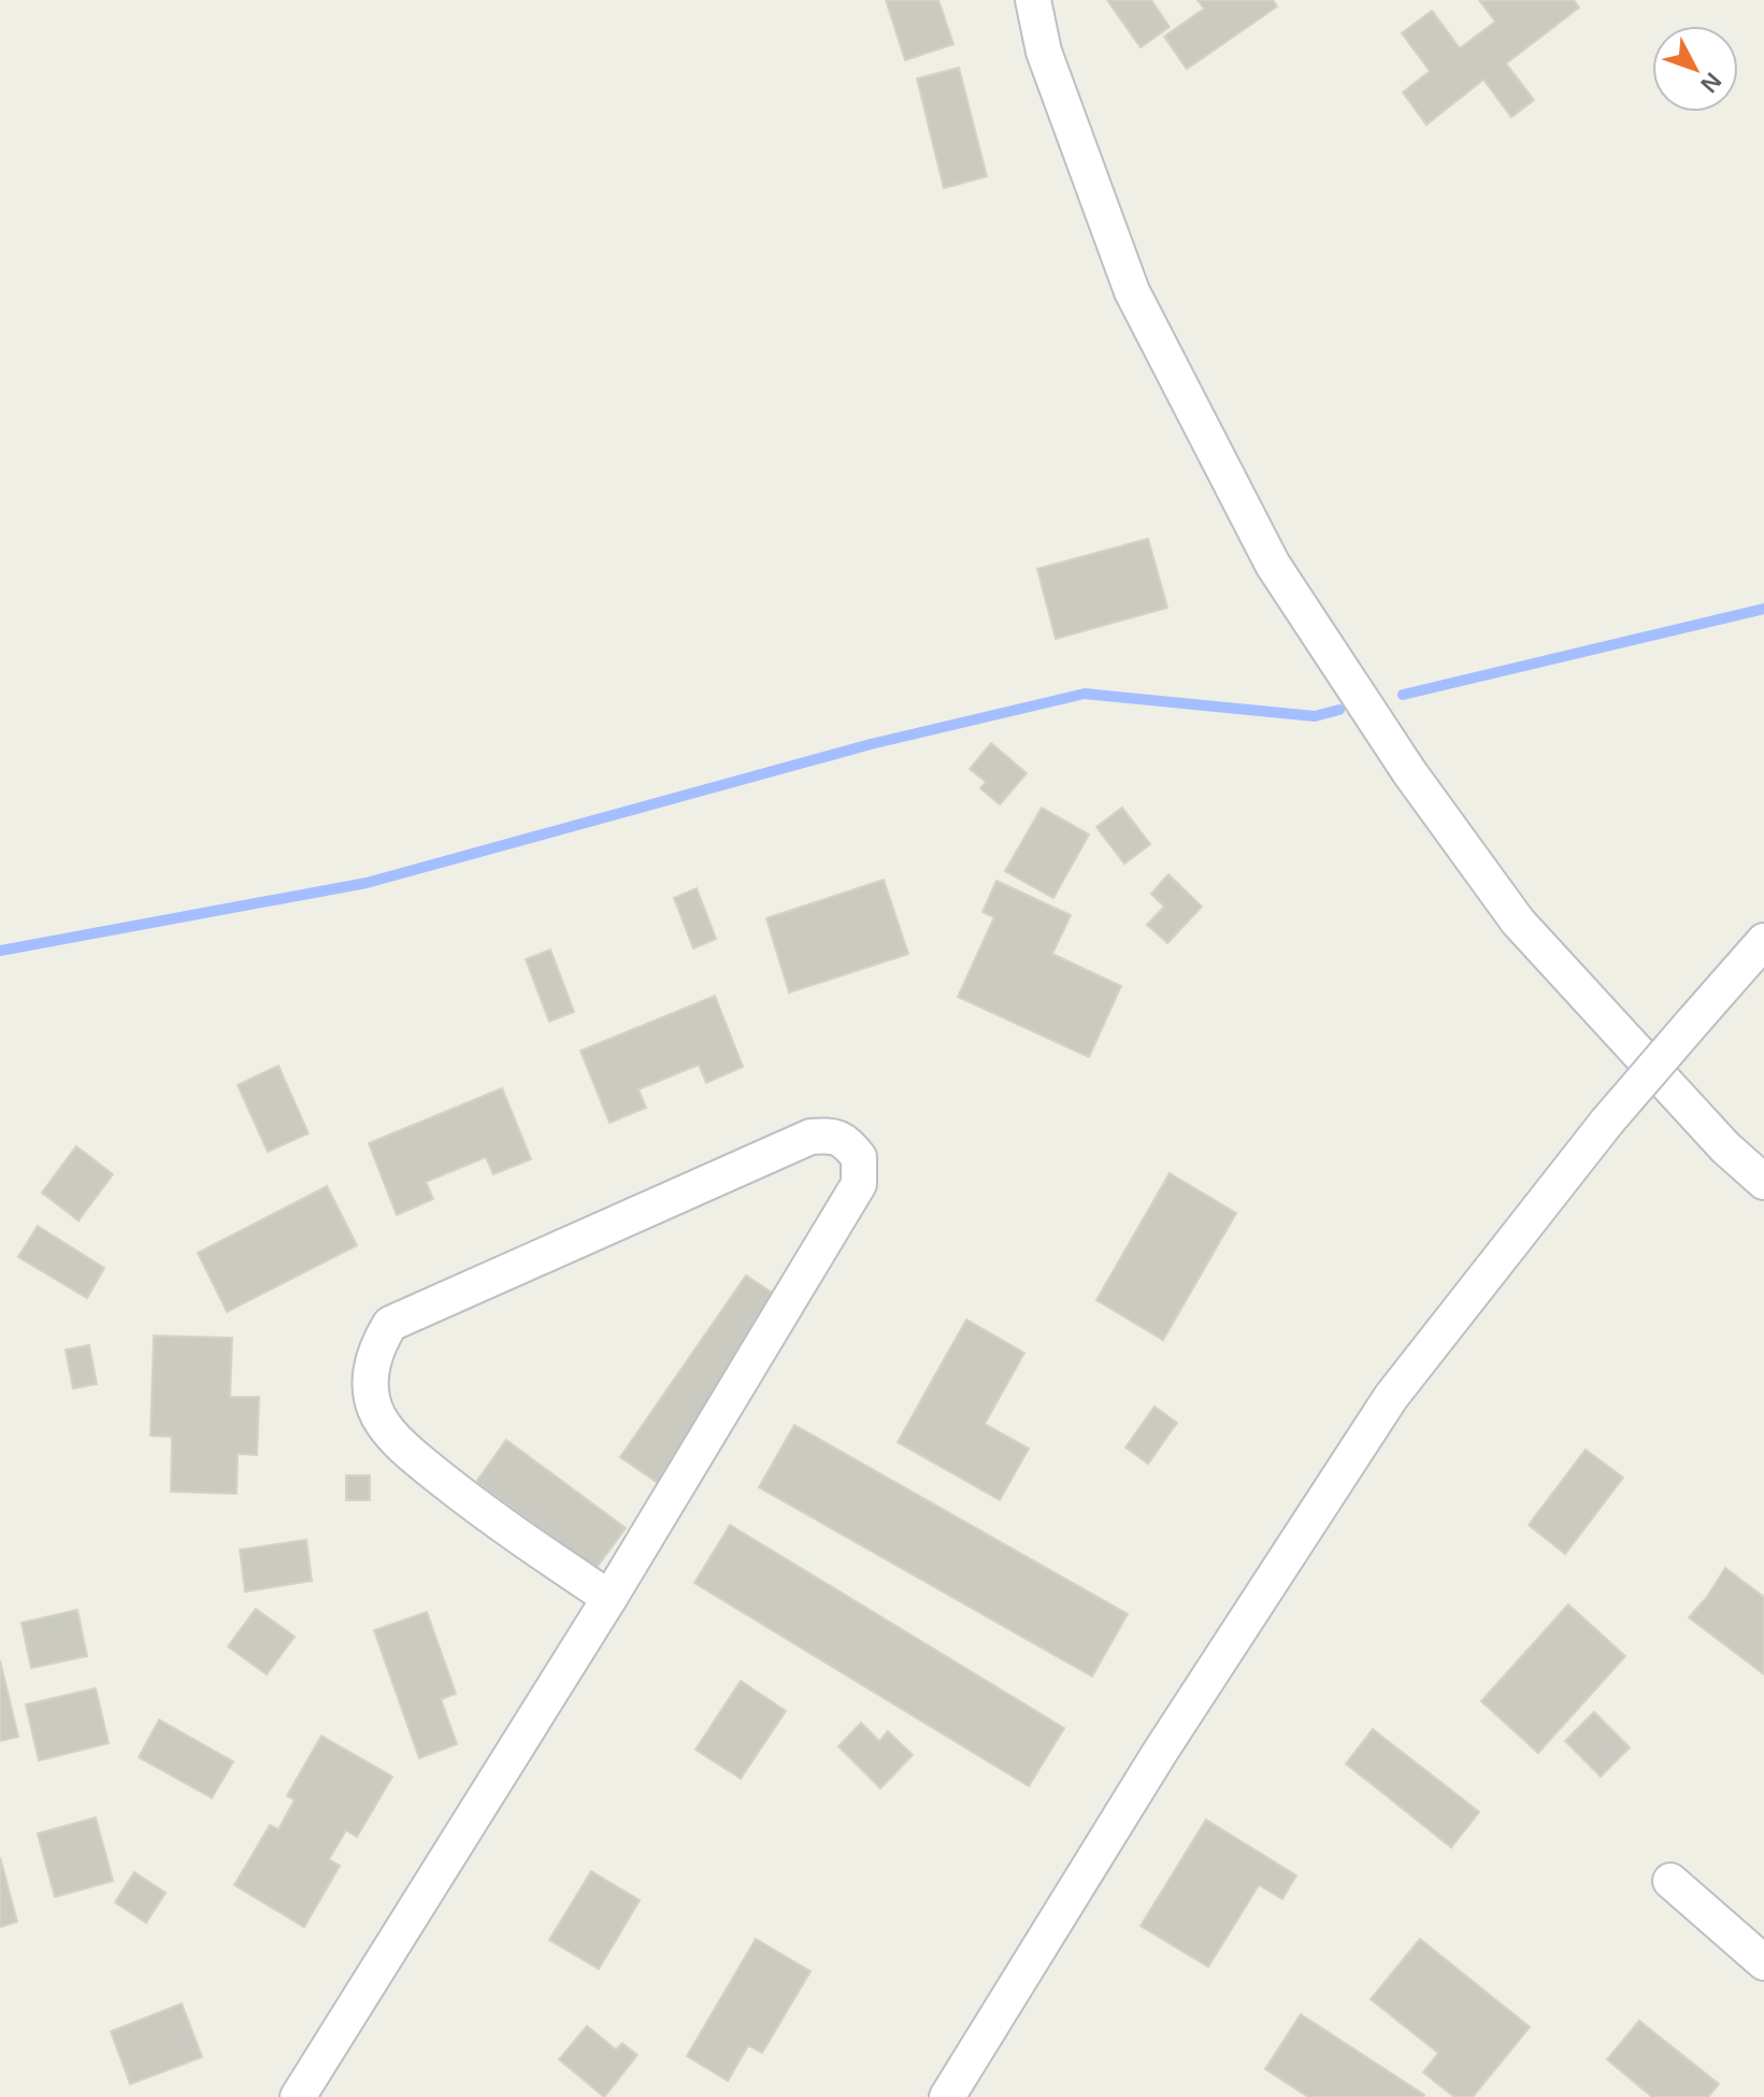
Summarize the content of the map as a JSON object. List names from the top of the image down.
{
  "north": "bottom right"
}
